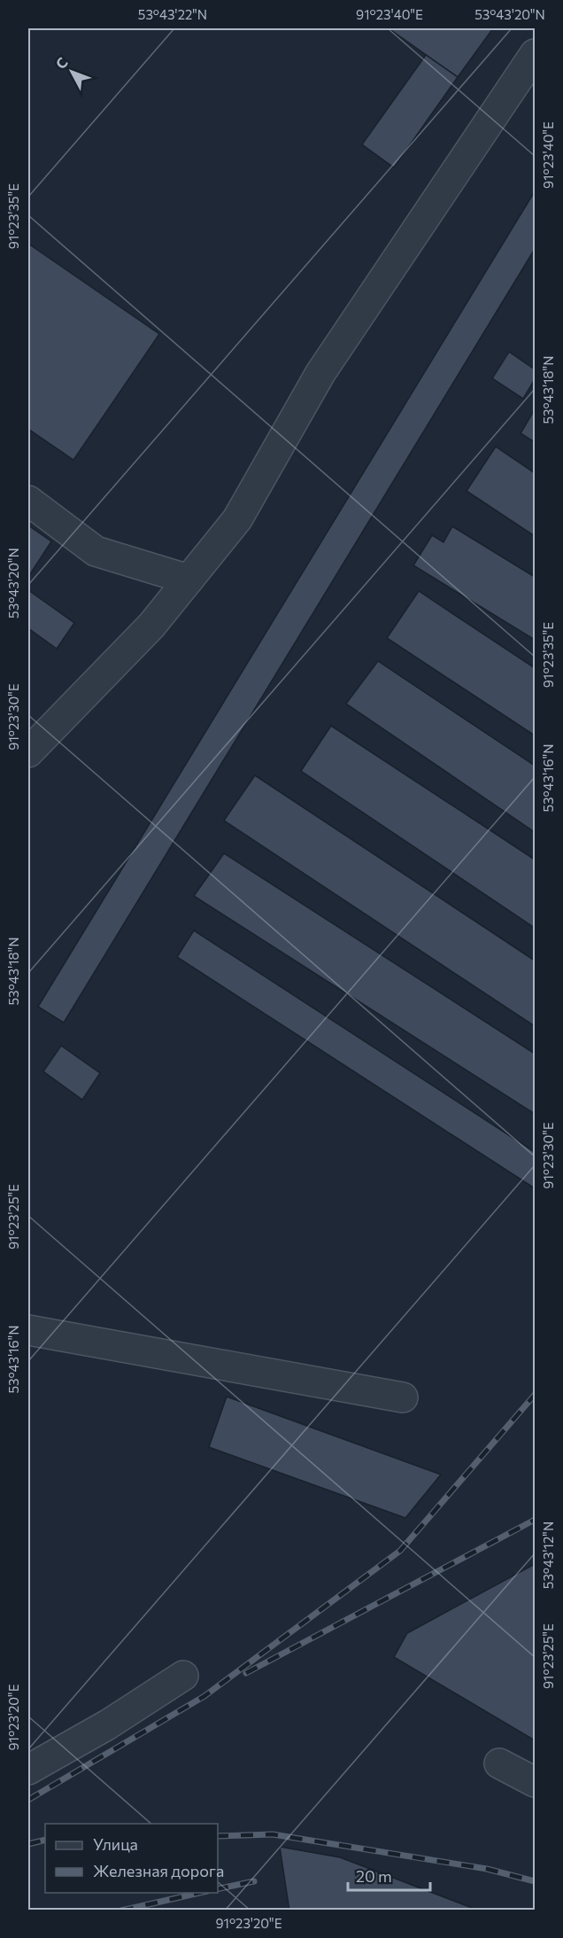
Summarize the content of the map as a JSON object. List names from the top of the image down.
{
  "legend": ["Улица", "Железная дорога"],
  "scale_bar": "20 m",
  "north": "top left",
  "coordinates": [
    "53°43'22\"N",
    "91°23'40\"E",
    "53°43'20\"N",
    "91°23'35\"E",
    "53°43'18\"N",
    "91°23'30\"E",
    "53°43'16\"N",
    "91°23'25\"E",
    "53°43'12\"N",
    "91°23'20\"E"
  ]
}
